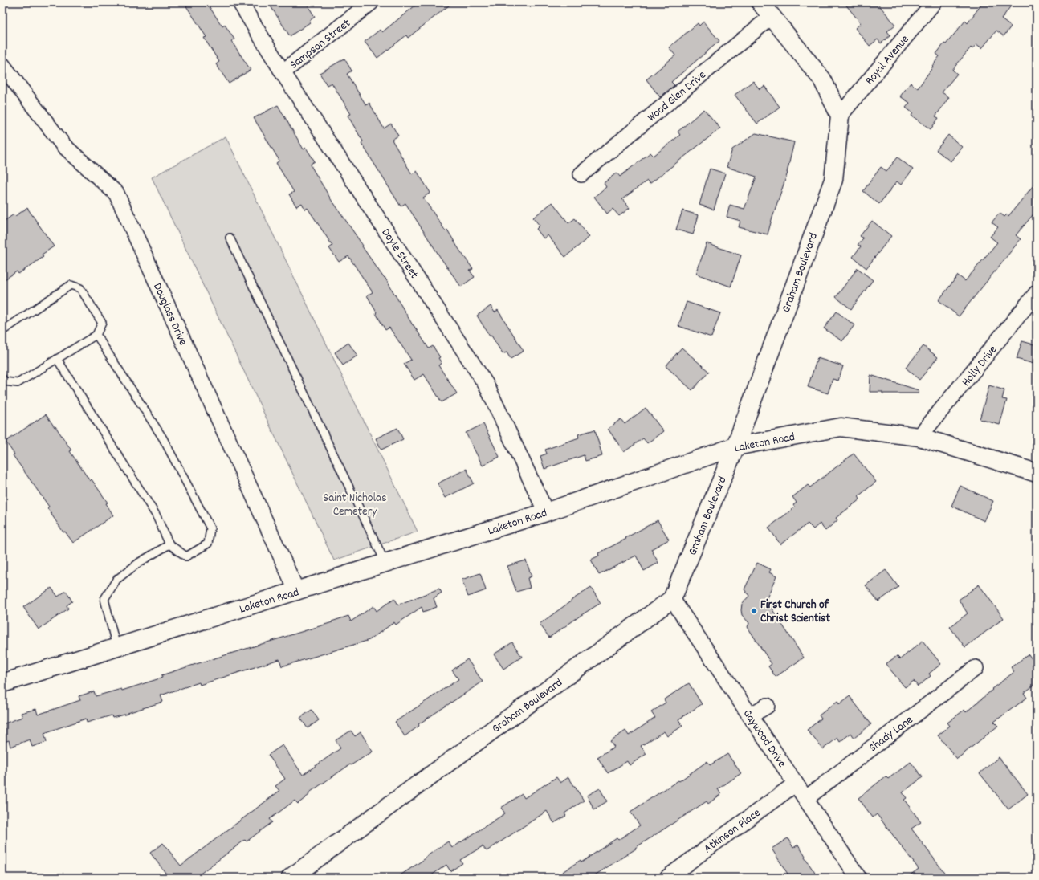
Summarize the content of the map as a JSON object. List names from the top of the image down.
{
  "streets": {
    "street": [
      "Sampson Street",
      "Royal Avenue",
      "Wood Glen Drive",
      "Doyle Street",
      "Graham Boulevard",
      "Douglass Drive",
      "Holly Drive",
      "Laketon Road",
      "Shady Lane",
      "Gaywood Drive",
      "Atkinson Place"
    ]
  },
  "crossings": [
    ["Sampson Street", "Doyle Street"],
    ["Royal Avenue", "Graham Boulevard"],
    ["Doyle Street", "Laketon Road"],
    ["Graham Boulevard", "Laketon Road"],
    ["Graham Boulevard", "Gaywood Drive"],
    ["Douglass Drive", "Laketon Road"],
    ["Holly Drive", "Laketon Road"],
    ["Shady Lane", "Gaywood Drive"],
    ["Gaywood Drive", "Atkinson Place"]
  ],
  "parks": ["Saint Nicholas Cemetery"],
  "places": ["First Church of Christ Scientist"]
}
